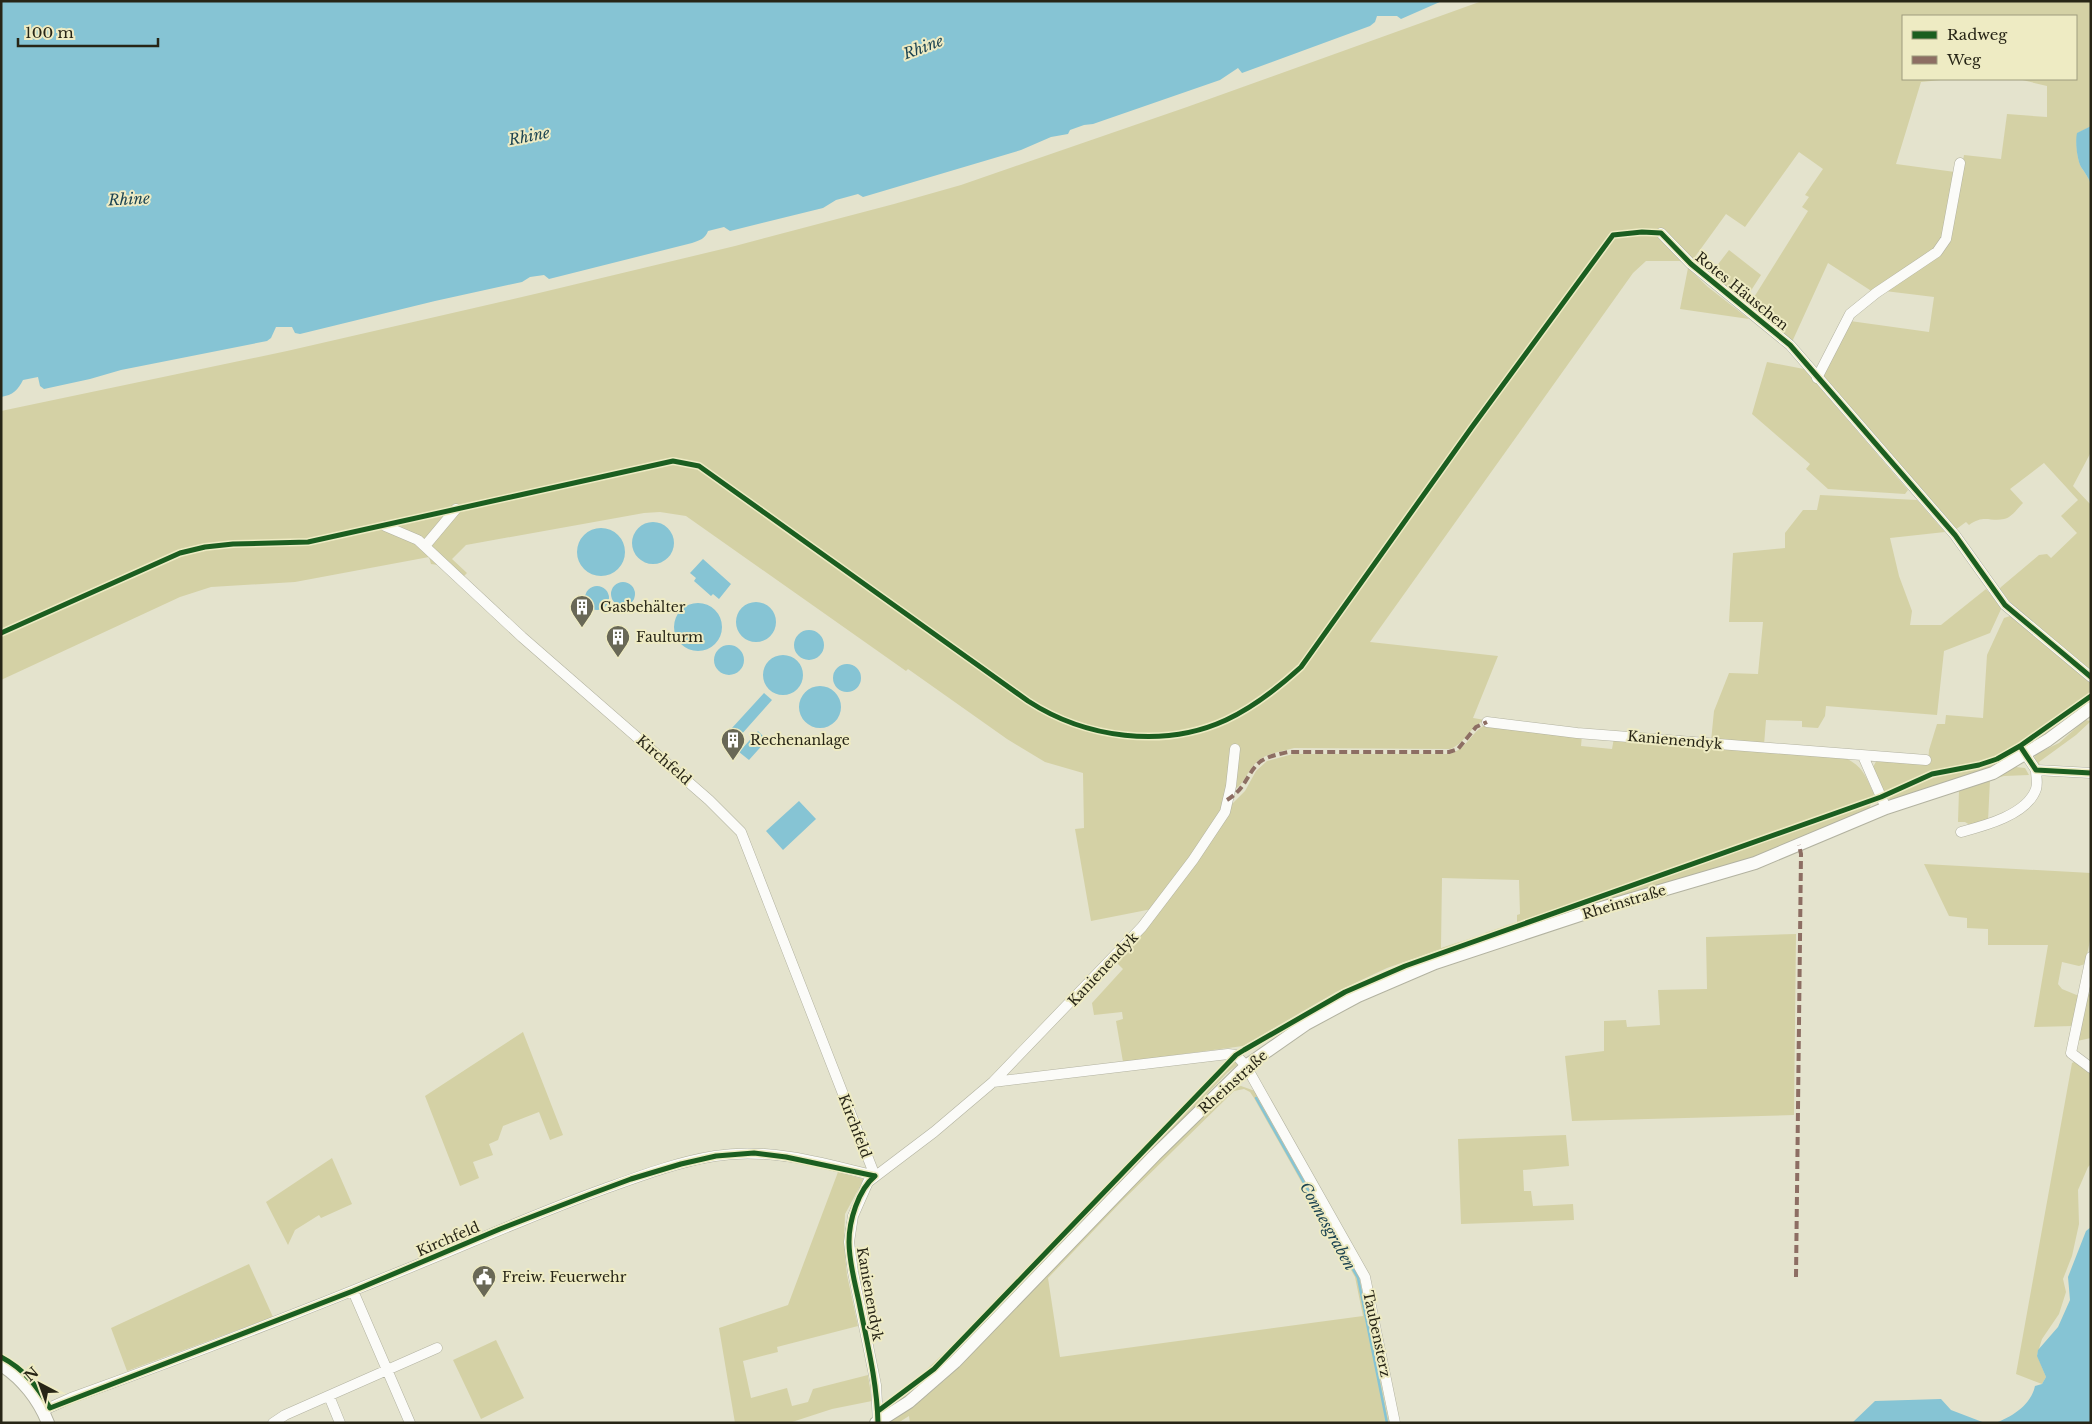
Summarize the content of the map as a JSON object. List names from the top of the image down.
{
  "streets": {
    "main road": ["Rheinstraße"],
    "street": [
      "Rotes Häuschen",
      "Kanienendyk",
      "Kirchfeld",
      "Taubensterz"
    ]
  },
  "crossings": [
    ["Kanienendyk", "Kirchfeld"],
    ["Kanienendyk", "Rheinstraße"],
    ["Rheinstraße", "Taubensterz"]
  ],
  "water": ["Rhine", "Connesgraben"],
  "places": {
    "building": ["Gasbehälter", "Faulturm", "Rechenanlage"],
    "public building": ["Freiw. Feuerwehr"]
  },
  "legend": ["Radweg", "Weg"],
  "scale_bar": "100 m",
  "north": "top left"
}
